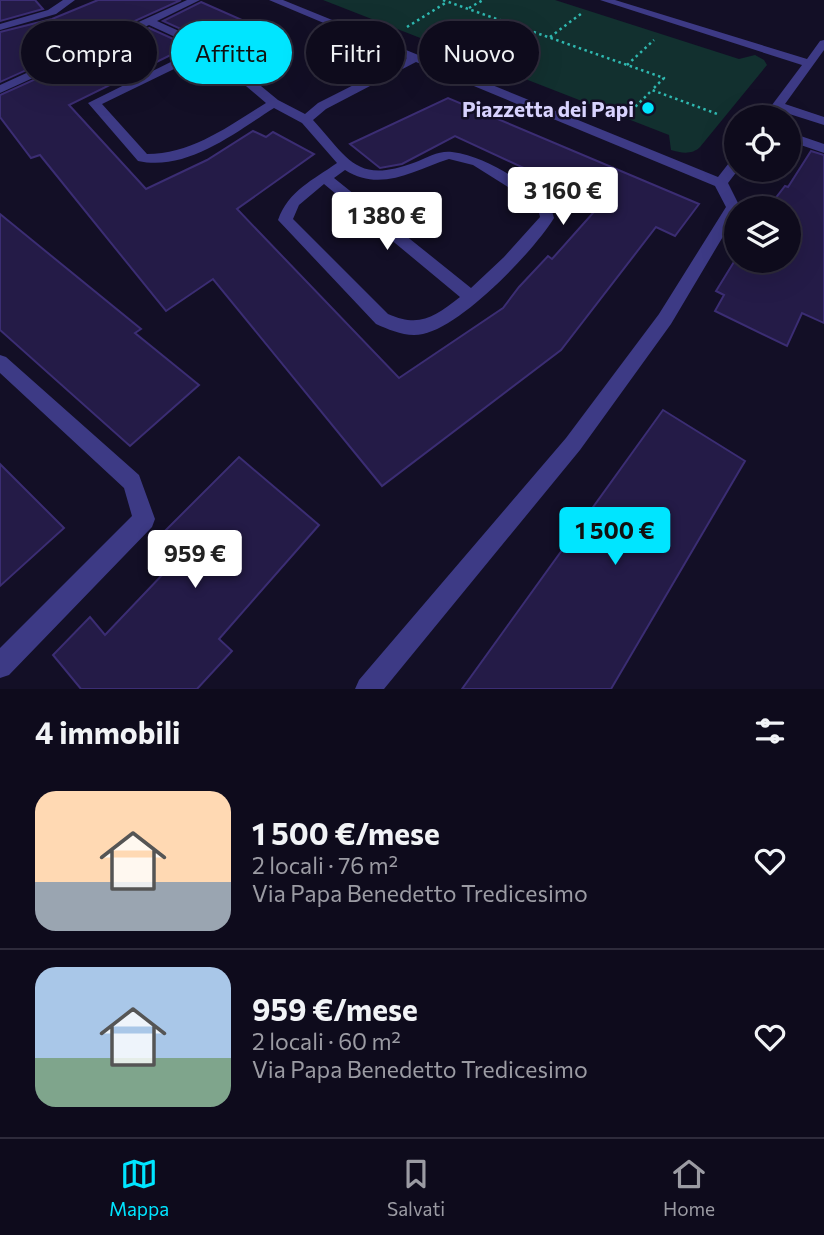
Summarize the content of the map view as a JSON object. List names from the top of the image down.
{
  "places": ["Piazzetta dei Papi"],
  "page": {
    "chip": [
      "Compra",
      "Affitta",
      "Filtri",
      "Nuovo"
    ],
    "price": [
      "3 160 €",
      "1 380 €",
      "1 500 €",
      "959 €"
    ],
    "heading": "4 immobili",
    "list": [
      {
        "name": "1 500 €/mese",
        "note": "2 locali · 76 m² · Via Papa Benedetto Tredicesimo"
      },
      {
        "name": "959 €/mese",
        "note": "2 locali · 60 m² · Via Papa Benedetto Tredicesimo"
      }
    ],
    "tabs": ["Mappa", "Salvati", "Home"]
  }
}
